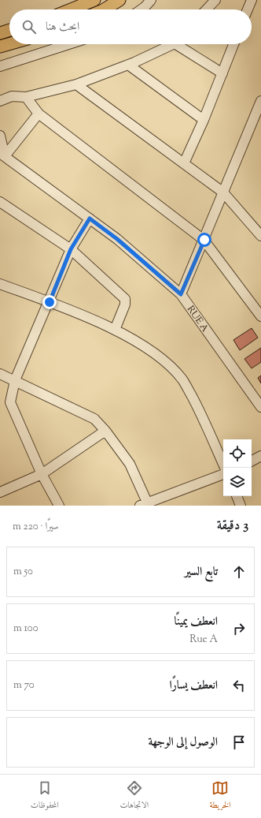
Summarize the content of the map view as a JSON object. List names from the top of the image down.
{
  "streets": {
    "street": ["RUE A"]
  },
  "page": {
    "search": "ابحث هنا",
    "heading": ["3 دقيقة", "سيرًا · 220 m"],
    "list": [
      ["تابع السير", "50 m"],
      ["انعطف يمينًا", "Rue A", "100 m"],
      ["انعطف يسارًا", "70 m"],
      "الوصول إلى الوجهة"
    ],
    "nav": ["الخريطة", "الاتجاهات", "المحفوظات"]
  }
}
